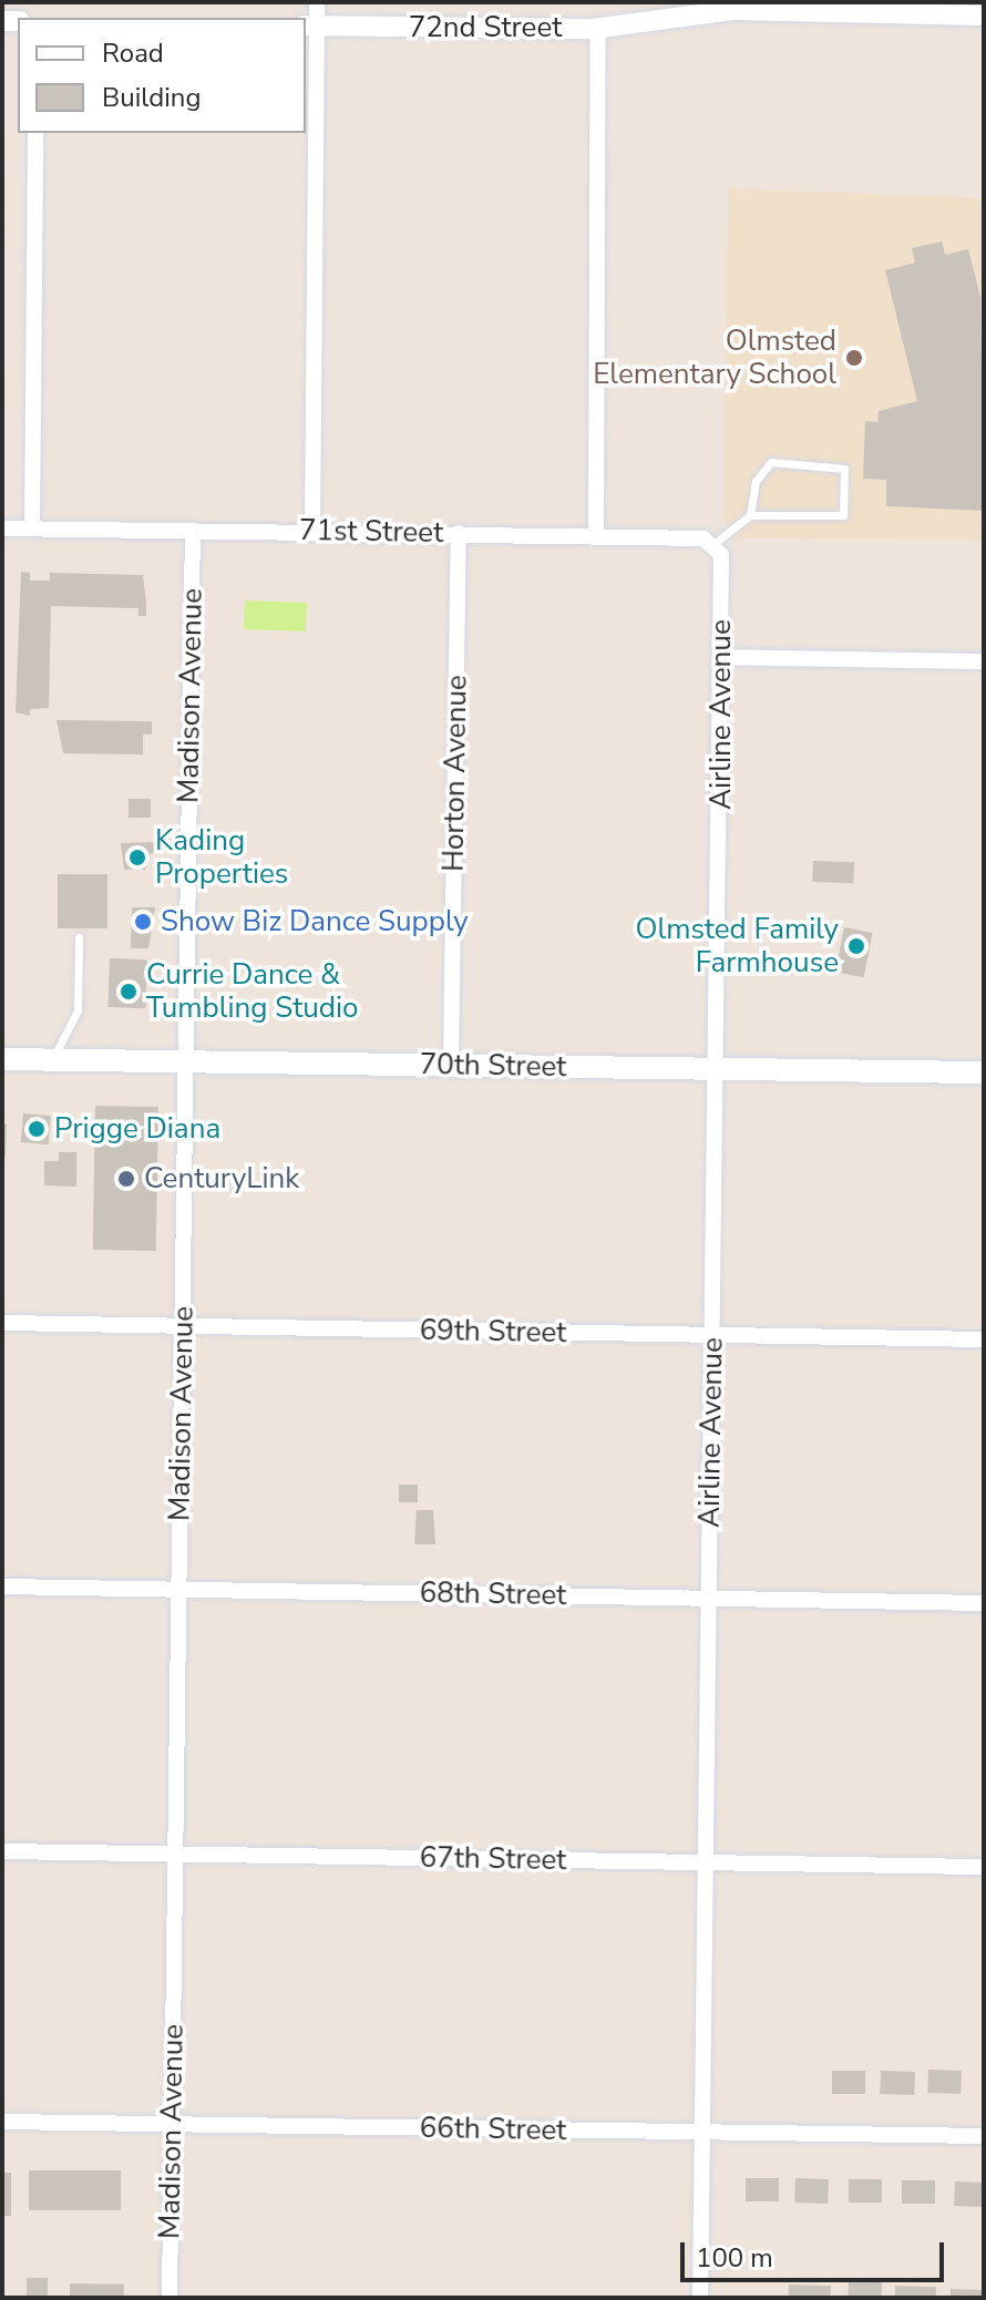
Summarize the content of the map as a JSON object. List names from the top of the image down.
{
  "streets": {
    "main road": ["70th Street"],
    "street": [
      "72nd Street",
      "71st Street",
      "Madison Avenue",
      "Airline Avenue",
      "Horton Avenue",
      "69th Street",
      "68th Street",
      "67th Street",
      "66th Street"
    ]
  },
  "crossings": [
    ["71st Street", "Madison Avenue"],
    ["71st Street", "Airline Avenue"],
    ["71st Street", "Horton Avenue"],
    ["Madison Avenue", "70th Street"],
    ["Madison Avenue", "69th Street"],
    ["Madison Avenue", "68th Street"],
    ["Madison Avenue", "67th Street"],
    ["Madison Avenue", "66th Street"],
    ["Airline Avenue", "70th Street"],
    ["Airline Avenue", "69th Street"],
    ["Airline Avenue", "68th Street"],
    ["Airline Avenue", "67th Street"],
    ["Airline Avenue", "66th Street"],
    ["Horton Avenue", "70th Street"]
  ],
  "places": [
    "Olmsted Elementary School",
    "Kading Properties",
    "Show Biz Dance Supply",
    "Olmsted Family Farmhouse",
    "Currie Dance & Tumbling Studio",
    "Prigge Diana",
    "CenturyLink"
  ],
  "legend": ["Road", "Building"],
  "scale_bar": "100 m"
}
